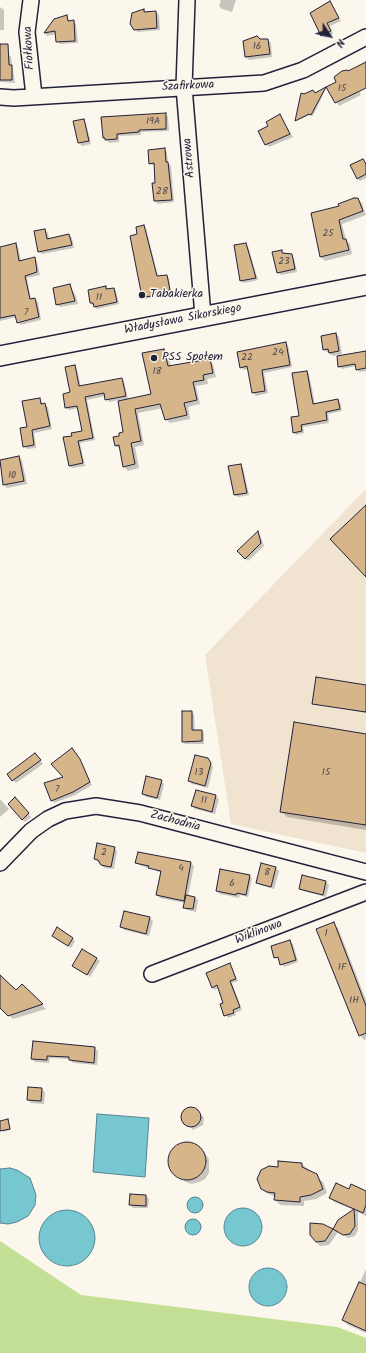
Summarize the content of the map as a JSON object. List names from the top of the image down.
{
  "streets": {
    "main road": ["Władysława Sikorskiego"],
    "street": [
      "Fiołkowa",
      "Szafirkowa",
      "Astrowa",
      "Zachodnia",
      "Wiklinowa"
    ]
  },
  "crossings": [
    ["Fiołkowa", "Szafirkowa"],
    ["Szafirkowa", "Astrowa"],
    ["Astrowa", "Władysława Sikorskiego"]
  ],
  "places": ["Tabakierka", "PSS Społem"],
  "house_numbers": [
    "16",
    "15",
    "19A",
    "28",
    "25",
    "23",
    "11",
    "7",
    "24",
    "22",
    "18",
    "10",
    "13",
    "15",
    "7",
    "11",
    "2",
    "4",
    "8",
    "6",
    "1",
    "1F",
    "1H"
  ],
  "north": "bottom right"
}
